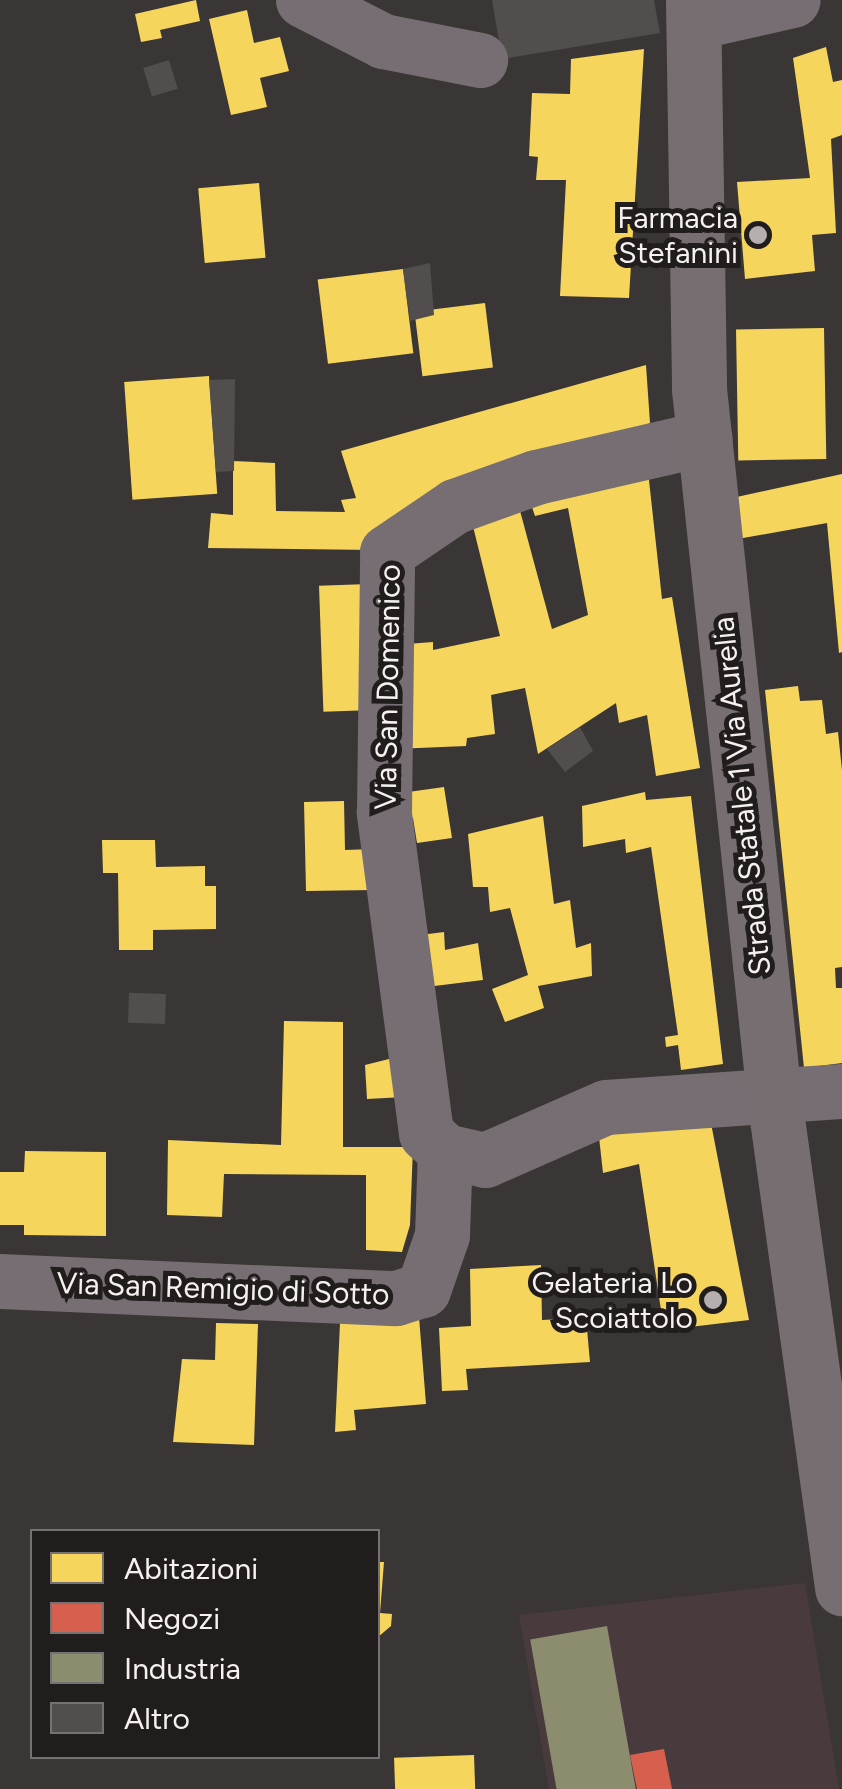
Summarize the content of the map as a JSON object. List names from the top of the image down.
{
  "streets": {
    "main road": ["Strada Statale 1 Via Aurelia"],
    "street": ["Via San Domenico", "Via San Remigio di Sotto"]
  },
  "crossings": [
    ["Via San Domenico", "Strada Statale 1 Via Aurelia"],
    ["Via San Domenico", "Via San Remigio di Sotto"]
  ],
  "places": ["Farmacia Stefanini", "Gelateria Lo Scoiattolo"],
  "legend": [
    "Abitazioni",
    "Negozi",
    "Industria",
    "Altro"
  ]
}
